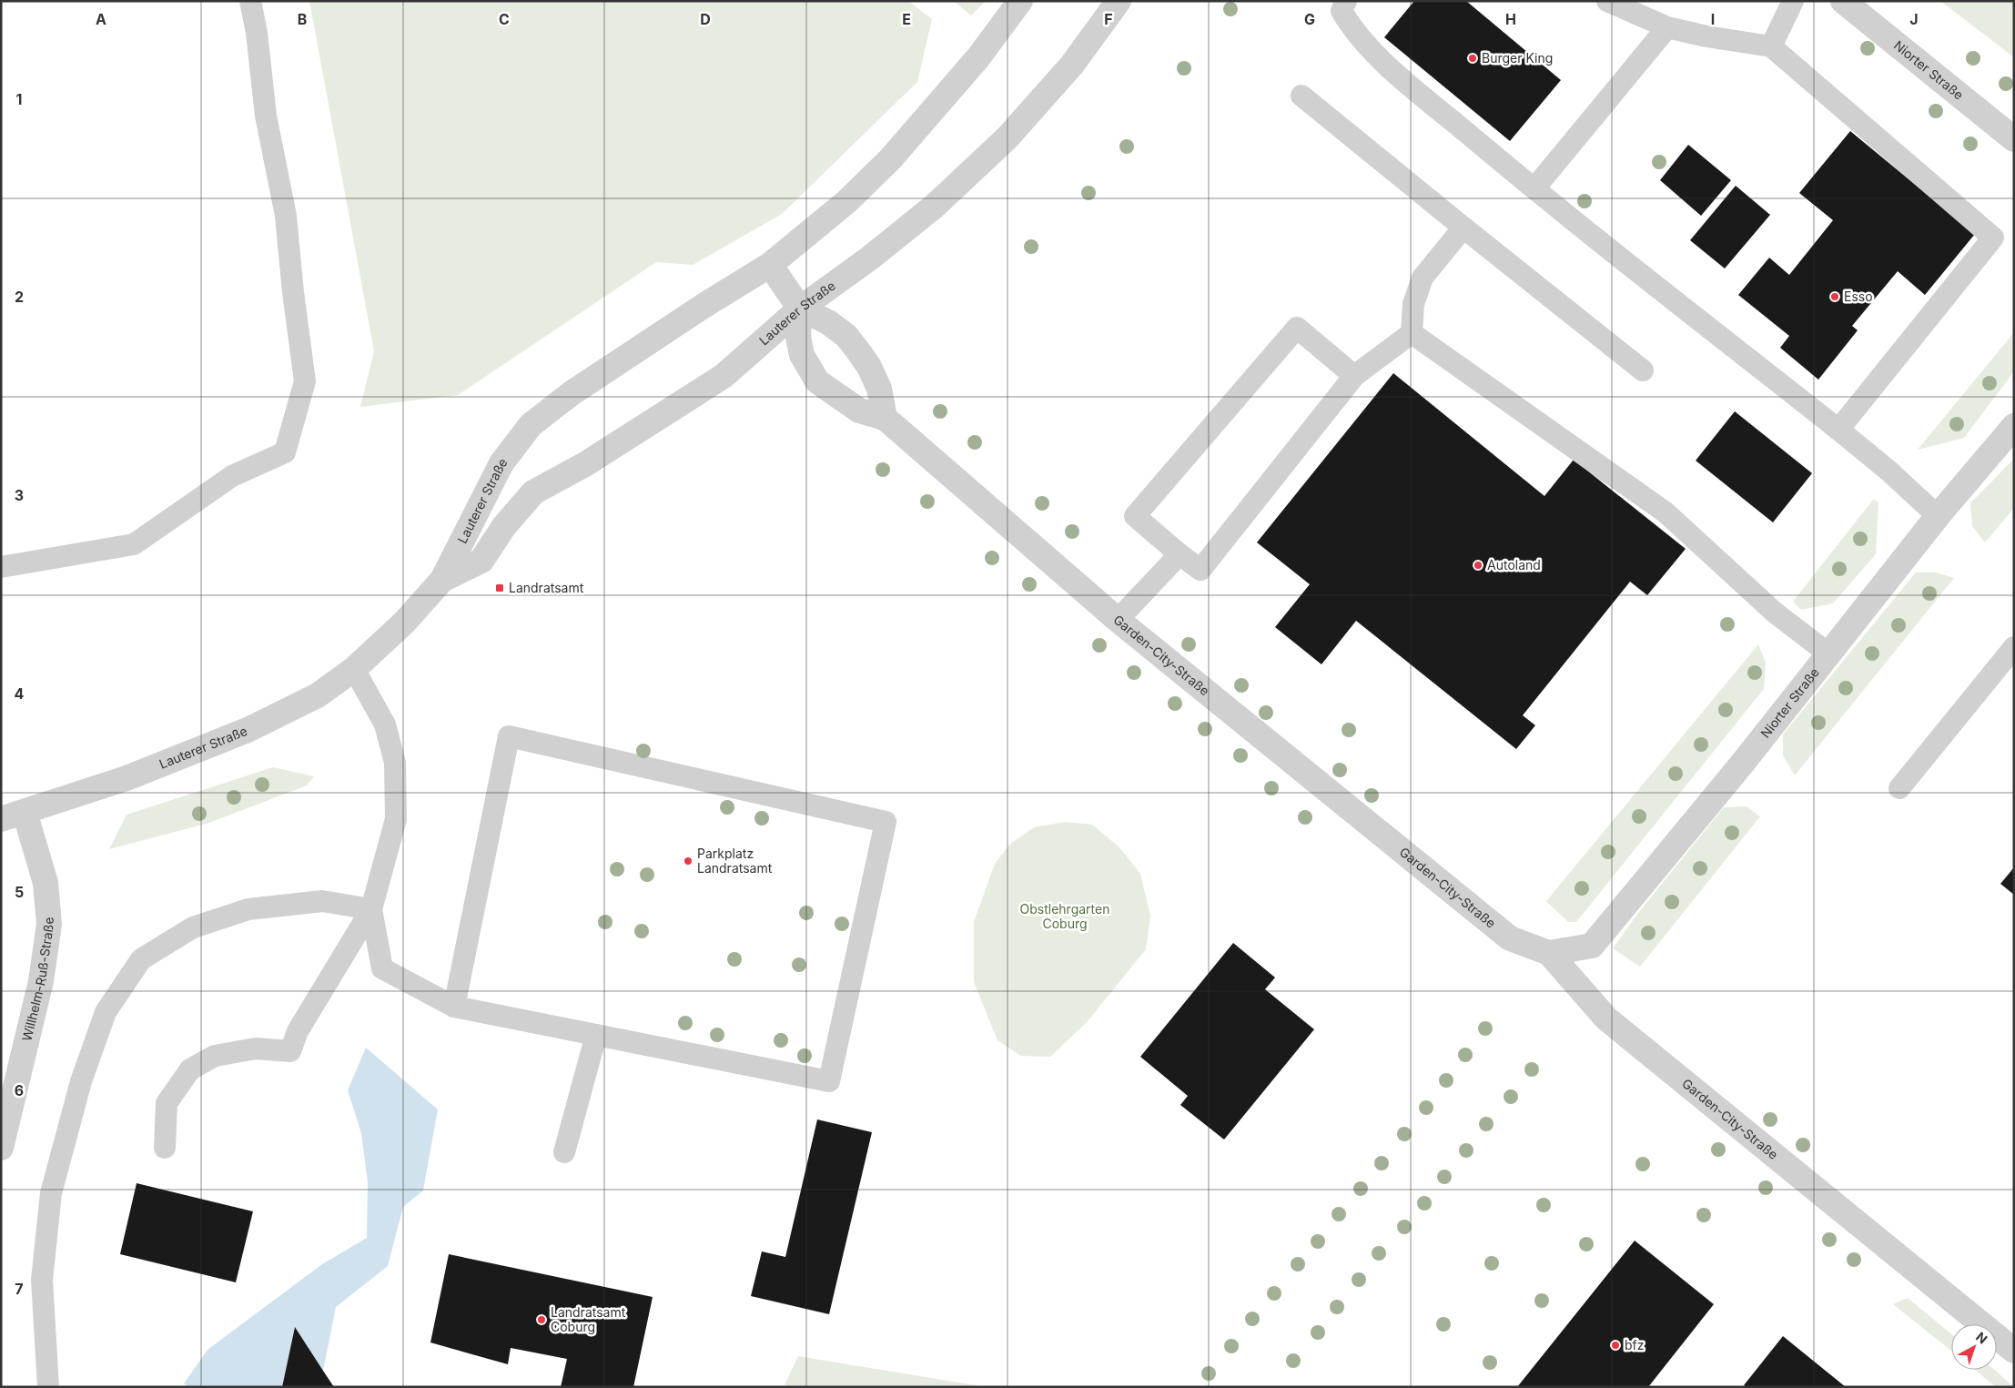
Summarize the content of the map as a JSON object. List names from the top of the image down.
{
  "streets": {
    "street": [
      "Niorter Straße",
      "Lauterer Straße",
      "Garden-City-Straße",
      "Willhelm-Ruß-Straße"
    ]
  },
  "crossings": [
    ["Niorter Straße", "Garden-City-Straße"],
    ["Lauterer Straße", "Garden-City-Straße"],
    ["Lauterer Straße", "Willhelm-Ruß-Straße"]
  ],
  "parks": ["Obstlehrgarten Coburg"],
  "places": {
    "other": [
      "Burger King",
      "Esso",
      "Autoland",
      "Parkplatz Landratsamt",
      "Landratsamt Coburg",
      "bfz"
    ],
    "transit": ["Landratsamt"]
  },
  "north": "top right",
  "grid": {
    "columns": [
      "A",
      "B",
      "C",
      "D",
      "E",
      "F",
      "G",
      "H",
      "I",
      "J"
    ],
    "rows": [
      "1",
      "2",
      "3",
      "4",
      "5",
      "6",
      "7"
    ]
  }
}
